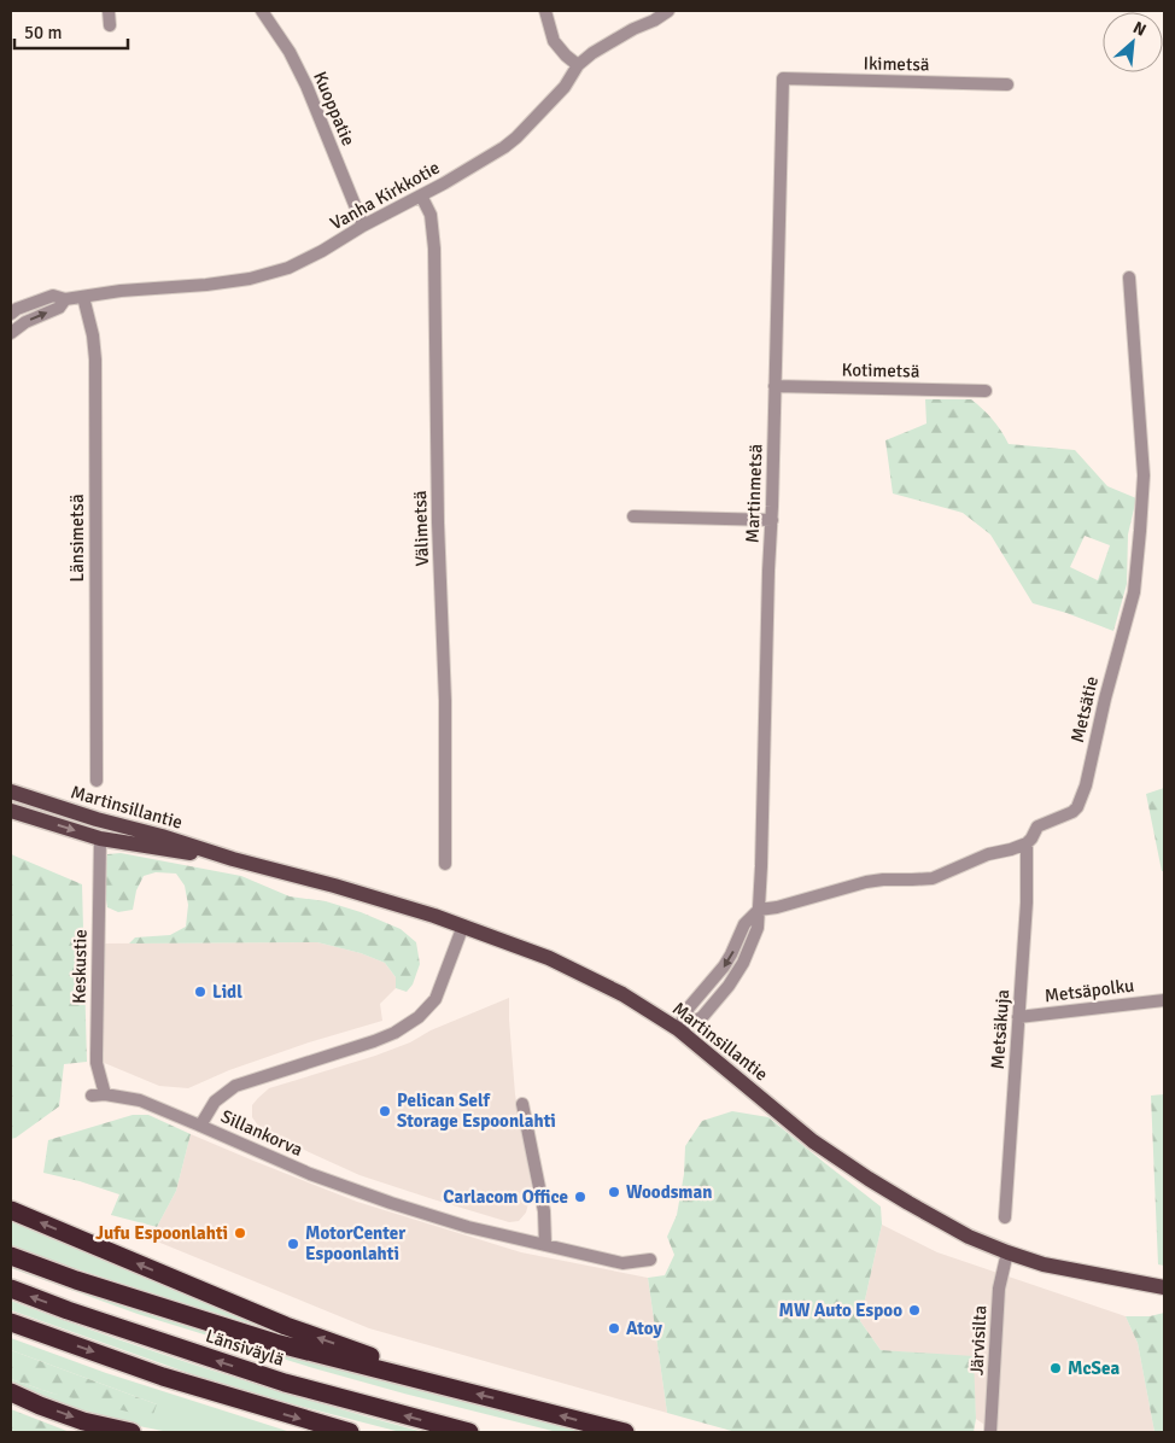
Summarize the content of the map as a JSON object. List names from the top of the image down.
{
  "streets": {
    "highway": ["Länsiväylä"],
    "main road": ["Martinsillantie"],
    "street": [
      "Ikimetsä",
      "Kuoppatie",
      "Vanha Kirkkotie",
      "Kotimetsä",
      "Martinmetsä",
      "Välimetsä",
      "Länsimetsä",
      "Metsätie",
      "Keskustie",
      "Metsäpolku",
      "Metsäkuja",
      "Sillankorva",
      "Järvisilta"
    ]
  },
  "crossings": [
    ["Ikimetsä", "Martinmetsä"],
    ["Kuoppatie", "Vanha Kirkkotie"],
    ["Vanha Kirkkotie", "Välimetsä"],
    ["Vanha Kirkkotie", "Länsimetsä"],
    ["Kotimetsä", "Martinmetsä"],
    ["Martinmetsä", "Metsätie"],
    ["Martinmetsä", "Martinsillantie"],
    ["Metsätie", "Metsäkuja"],
    ["Martinsillantie", "Keskustie"],
    ["Martinsillantie", "Sillankorva"],
    ["Martinsillantie", "Järvisilta"],
    ["Metsäpolku", "Metsäkuja"]
  ],
  "places": [
    "Lidl",
    "Pelican Self Storage Espoonlahti",
    "Woodsman",
    "Carlacom Office",
    "Jufu Espoonlahti",
    "MotorCenter Espoonlahti",
    "MW Auto Espoo",
    "Atoy",
    "McSea"
  ],
  "scale_bar": "50 m",
  "north": "top right"
}
